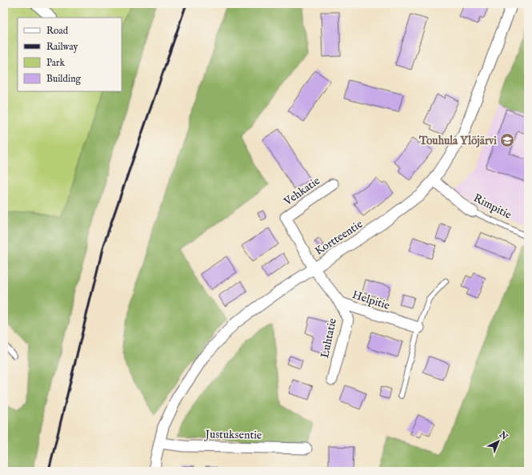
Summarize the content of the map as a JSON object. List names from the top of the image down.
{
  "streets": {
    "street": [
      "Vehkatie",
      "Rimpitie",
      "Kortteentie",
      "Helpitie",
      "Luhtatie",
      "Justuksentie"
    ]
  },
  "crossings": [
    ["Vehkatie", "Kortteentie"],
    ["Vehkatie", "Helpitie"],
    ["Rimpitie", "Kortteentie"],
    ["Kortteentie", "Helpitie"],
    ["Kortteentie", "Justuksentie"],
    ["Helpitie", "Luhtatie"]
  ],
  "places": {
    "school or university": ["Touhula Ylöjärvi"]
  },
  "legend": [
    "Road",
    "Railway",
    "Park",
    "Building"
  ],
  "north": "top right"
}
